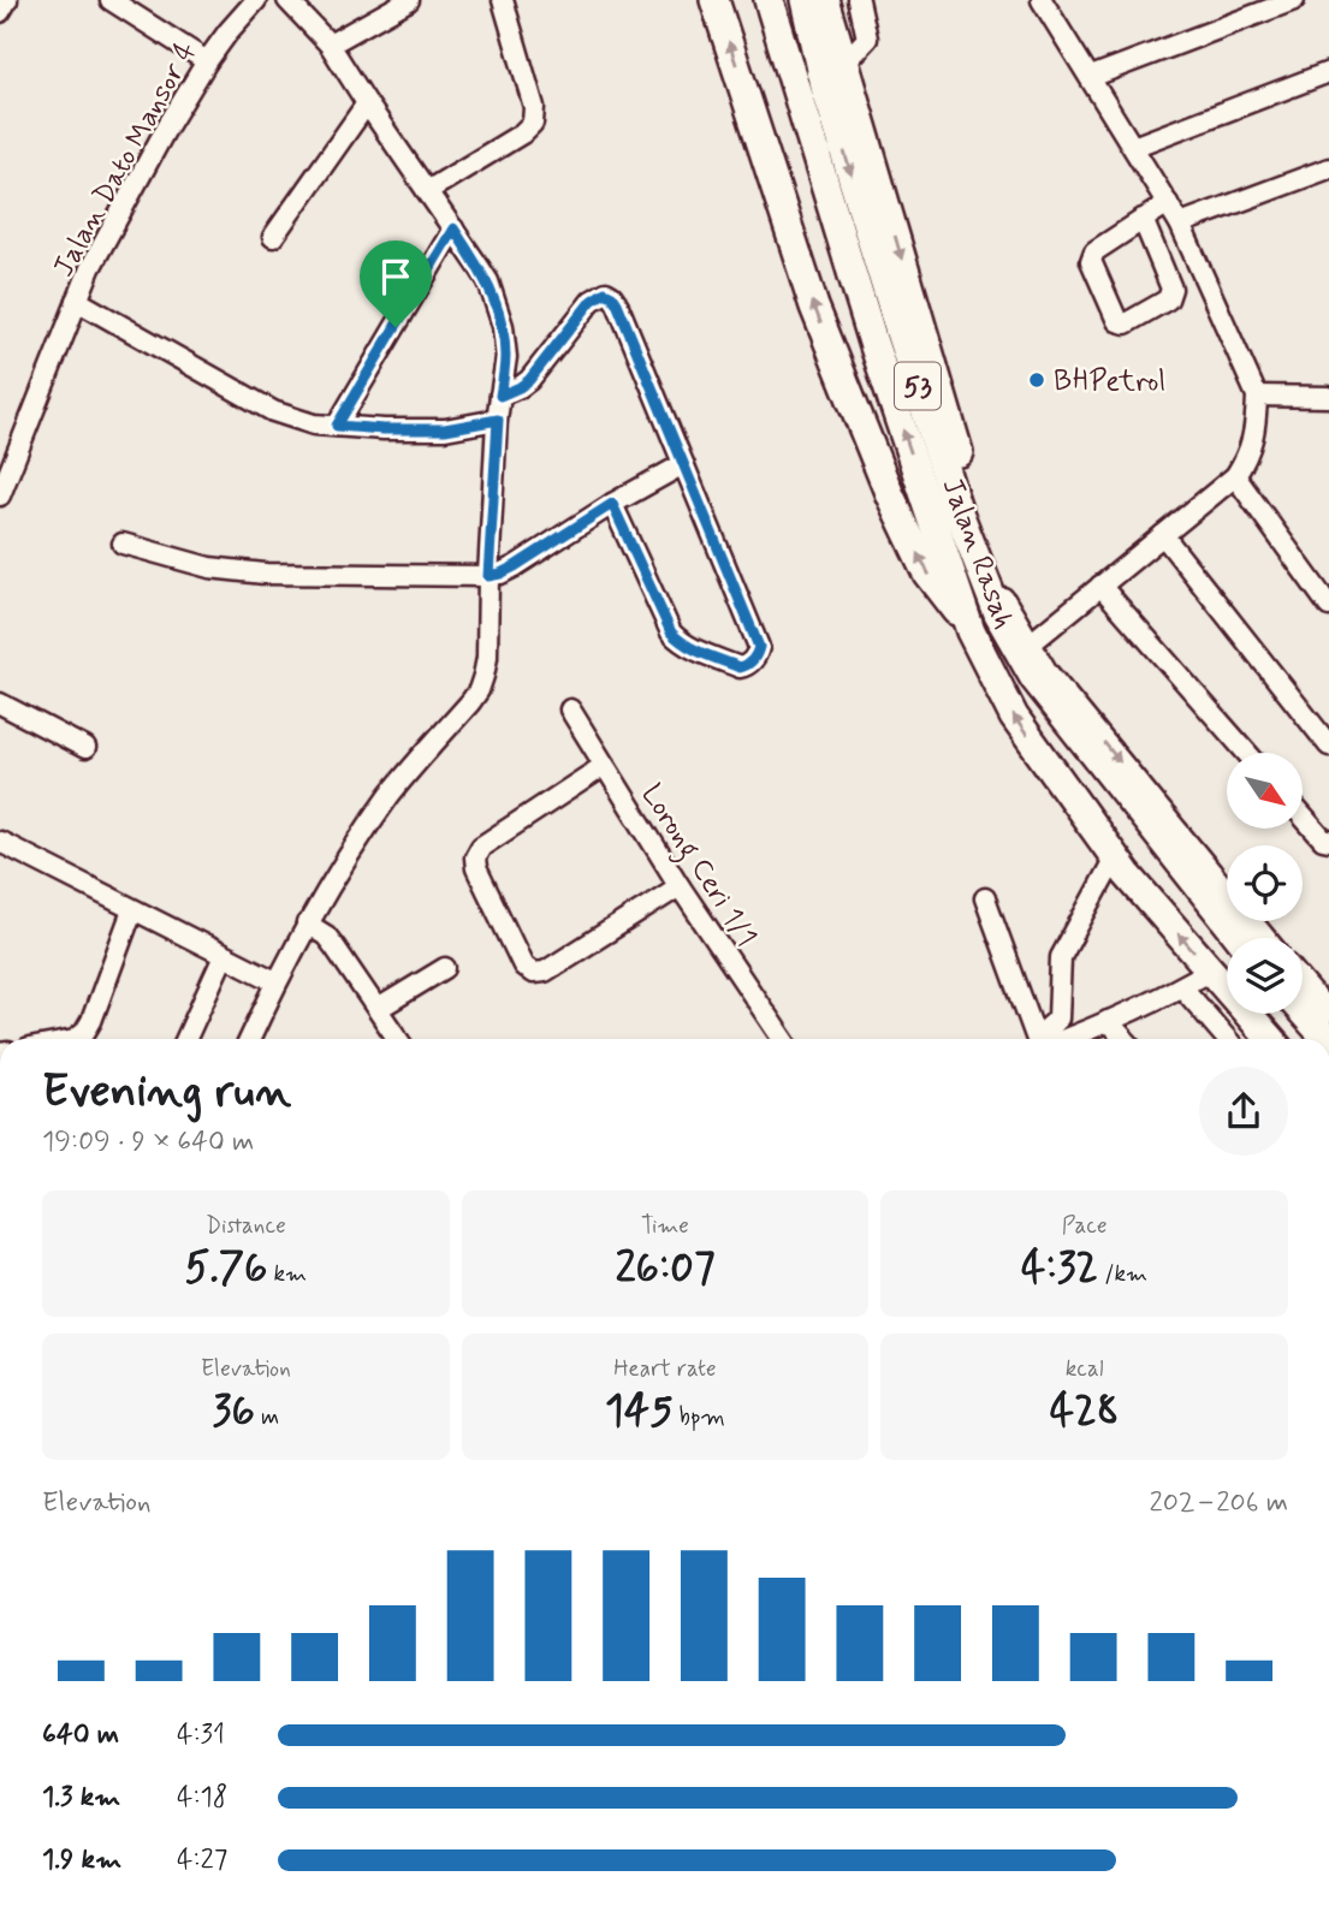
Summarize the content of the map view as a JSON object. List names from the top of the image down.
{
  "streets": {
    "highway": ["53", "Jalan Rasah"],
    "street": ["Jalan Dato Mansor 4", "Lorong Ceri 1/1"]
  },
  "places": ["BHPetrol"],
  "north": "bottom right",
  "page": {
    "heading": ["Evening run", "19:09 · 9 × 640 m"],
    "stats": [
      ["Distance", "5.76 km"],
      ["Time", "26:07"],
      ["Pace", "4:32 /km"],
      ["Elevation", "36 m"],
      ["Heart rate", "145 bpm"],
      ["kcal", "428"]
    ],
    "chart": ["Elevation", "202–206 m"],
    "list": [
      {
        "name": "640 m",
        "note": "4:31"
      },
      {
        "name": "1.3 km",
        "note": "4:18"
      },
      {
        "name": "1.9 km",
        "note": "4:27"
      }
    ]
  }
}
